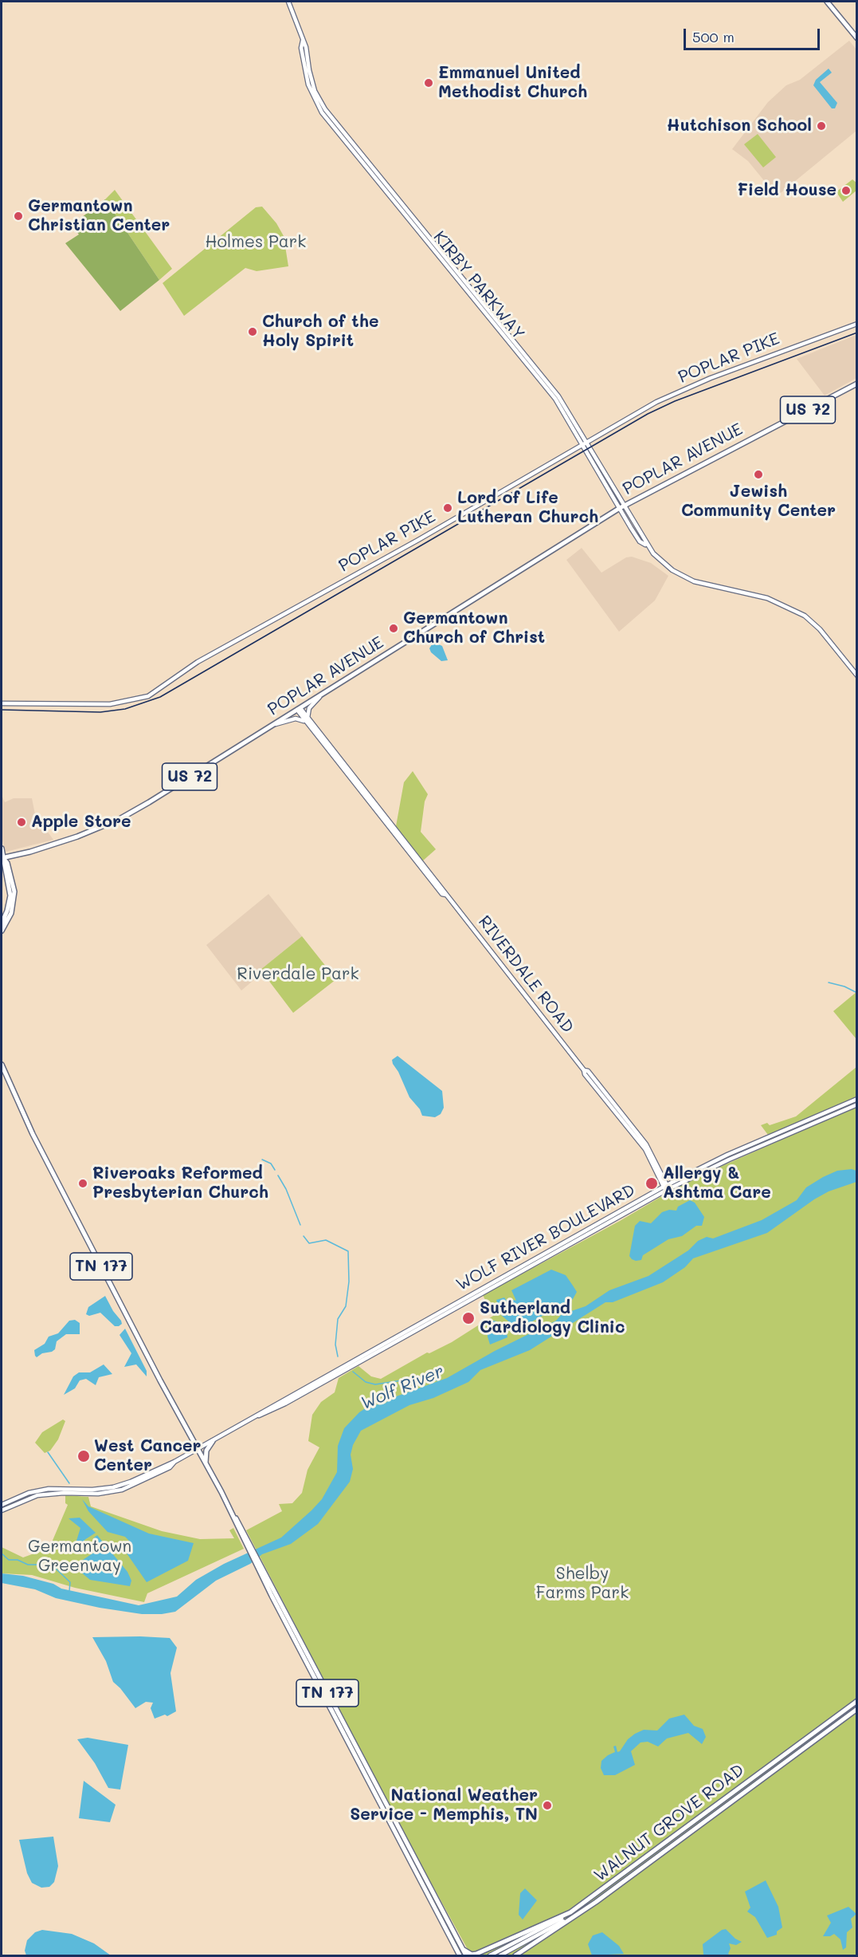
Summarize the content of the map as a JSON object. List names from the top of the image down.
{
  "streets": {
    "main road": [
      "KIRBY PARKWAY",
      "POPLAR PIKE",
      "US 72",
      "POPLAR AVENUE",
      "RIVERDALE ROAD",
      "WOLF RIVER BOULEVARD",
      "TN 177",
      "WALNUT GROVE ROAD"
    ]
  },
  "crossings": [
    ["KIRBY PARKWAY", "POPLAR PIKE"],
    ["KIRBY PARKWAY", "POPLAR AVENUE"],
    ["POPLAR AVENUE", "RIVERDALE ROAD"],
    ["RIVERDALE ROAD", "WOLF RIVER BOULEVARD"],
    ["WOLF RIVER BOULEVARD", "TN 177"]
  ],
  "water": ["Wolf River"],
  "parks": [
    "Holmes Park",
    "Riverdale Park",
    "Germantown Greenway",
    "Shelby Farms Park"
  ],
  "places": [
    "Emmanuel United Methodist Church",
    "Hutchison School",
    "Field House",
    "Germantown Christian Center",
    "Church of the Holy Spirit",
    "Jewish Community Center",
    "Lord of Life Lutheran Church",
    "Germantown Church of Christ",
    "Apple Store",
    "Riveroaks Reformed Presbyterian Church",
    "Allergy & Ashtma Care",
    "Sutherland Cardiology Clinic",
    "West Cancer Center",
    "National Weather Service - Memphis, TN"
  ],
  "scale_bar": "500 m"
}
